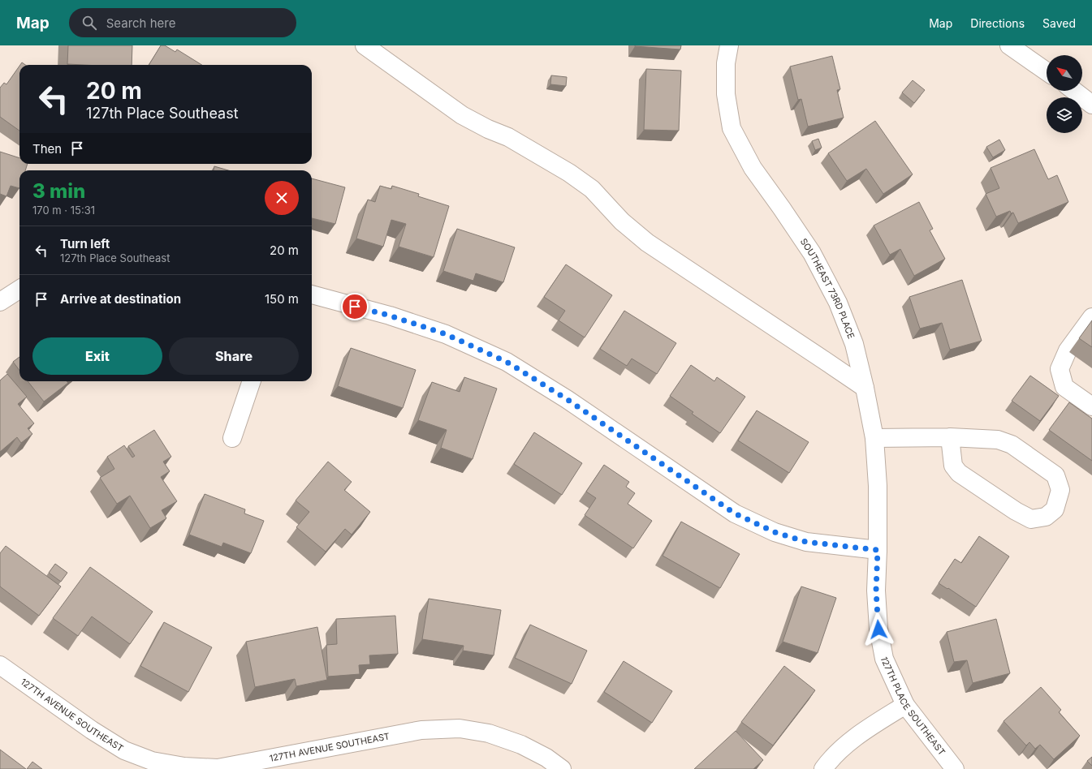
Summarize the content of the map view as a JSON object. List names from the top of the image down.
{
  "streets": {
    "street": ["SOUTHEAST 73RD PLACE", "127TH PLACE SOUTHEAST", "127TH AVENUE SOUTHEAST"]
  },
  "crossings": [
    ["SOUTHEAST 73RD PLACE", "127TH PLACE SOUTHEAST"]
  ],
  "north": "top left",
  "page": {
    "header": "Map",
    "search": "Search here",
    "nav": ["Map", "Directions", "Saved"],
    "turn": ["20 m", "127th Place Southeast"],
    "then": "Then",
    "heading": ["3 min", "170 m · 15:31"],
    "list": [
      {
        "name": "Turn left",
        "note": "127th Place Southeast",
        "value": "20 m"
      },
      {
        "name": "Arrive at destination",
        "value": "150 m"
      }
    ],
    "buttons": ["Exit", "Share"]
  }
}
